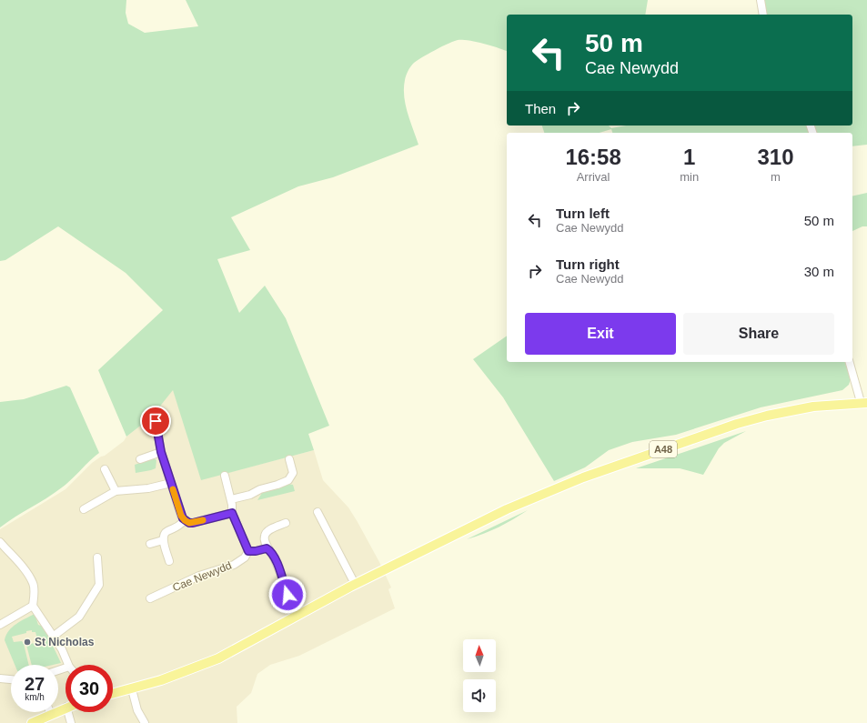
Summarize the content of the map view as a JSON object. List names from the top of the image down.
{
  "streets": {
    "main road": ["A48"],
    "street": ["Cae Newydd"]
  },
  "places": ["St Nicholas"],
  "north": "top",
  "page": {
    "turn": ["50 m", "Cae Newydd"],
    "then": "Then",
    "eta": [
      "16:58",
      "Arrival",
      "1",
      "min",
      "310",
      "m"
    ],
    "list": [
      {
        "name": "Turn left",
        "note": "Cae Newydd",
        "value": "50 m"
      },
      {
        "name": "Turn right",
        "note": "Cae Newydd",
        "value": "30 m"
      }
    ],
    "buttons": ["Exit", "Share"],
    "speed": "27 km/h",
    "limit": "30"
  }
}
